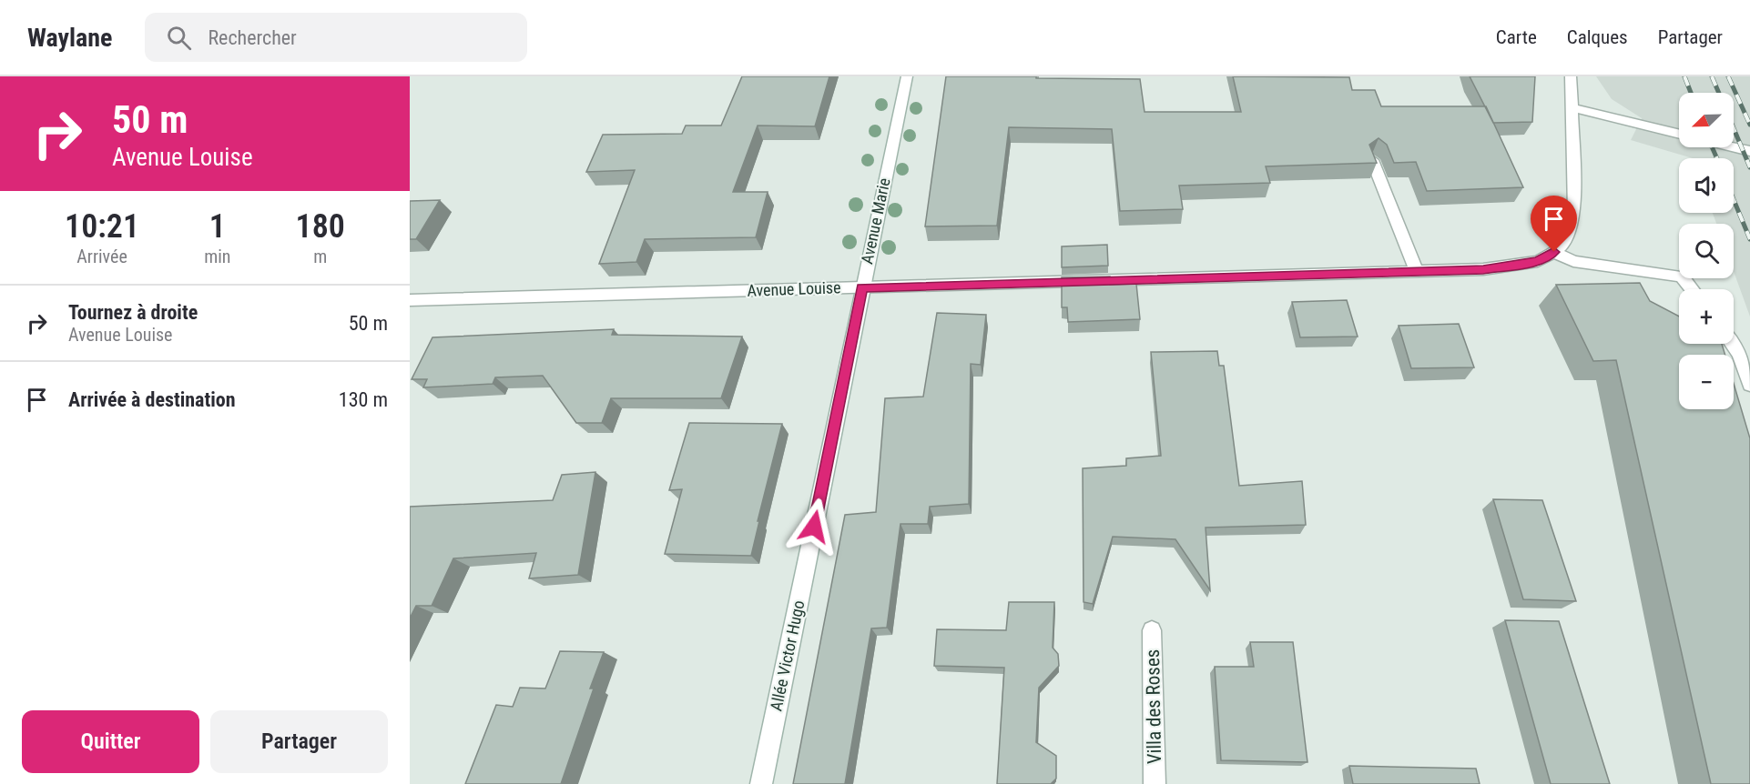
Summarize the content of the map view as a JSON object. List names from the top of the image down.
{
  "streets": {
    "street": [
      "Avenue Marie",
      "Avenue Louise",
      "Allée Victor Hugo",
      "Villa des Roses"
    ]
  },
  "crossings": [
    ["Avenue Marie", "Avenue Louise"],
    ["Avenue Marie", "Allée Victor Hugo"]
  ],
  "north": "bottom left",
  "page": {
    "header": "Waylane",
    "search": "Rechercher",
    "nav": ["Carte", "Calques", "Partager"],
    "turn": ["50 m", "Avenue Louise"],
    "map_buttons": ["+", "−"],
    "eta": [
      "10:21",
      "Arrivée",
      "1",
      "min",
      "180",
      "m"
    ],
    "list": [
      {
        "name": "Tournez à droite",
        "note": "Avenue Louise",
        "value": "50 m"
      },
      {
        "name": "Arrivée à destination",
        "value": "130 m"
      }
    ],
    "buttons": ["Quitter", "Partager"]
  }
}
